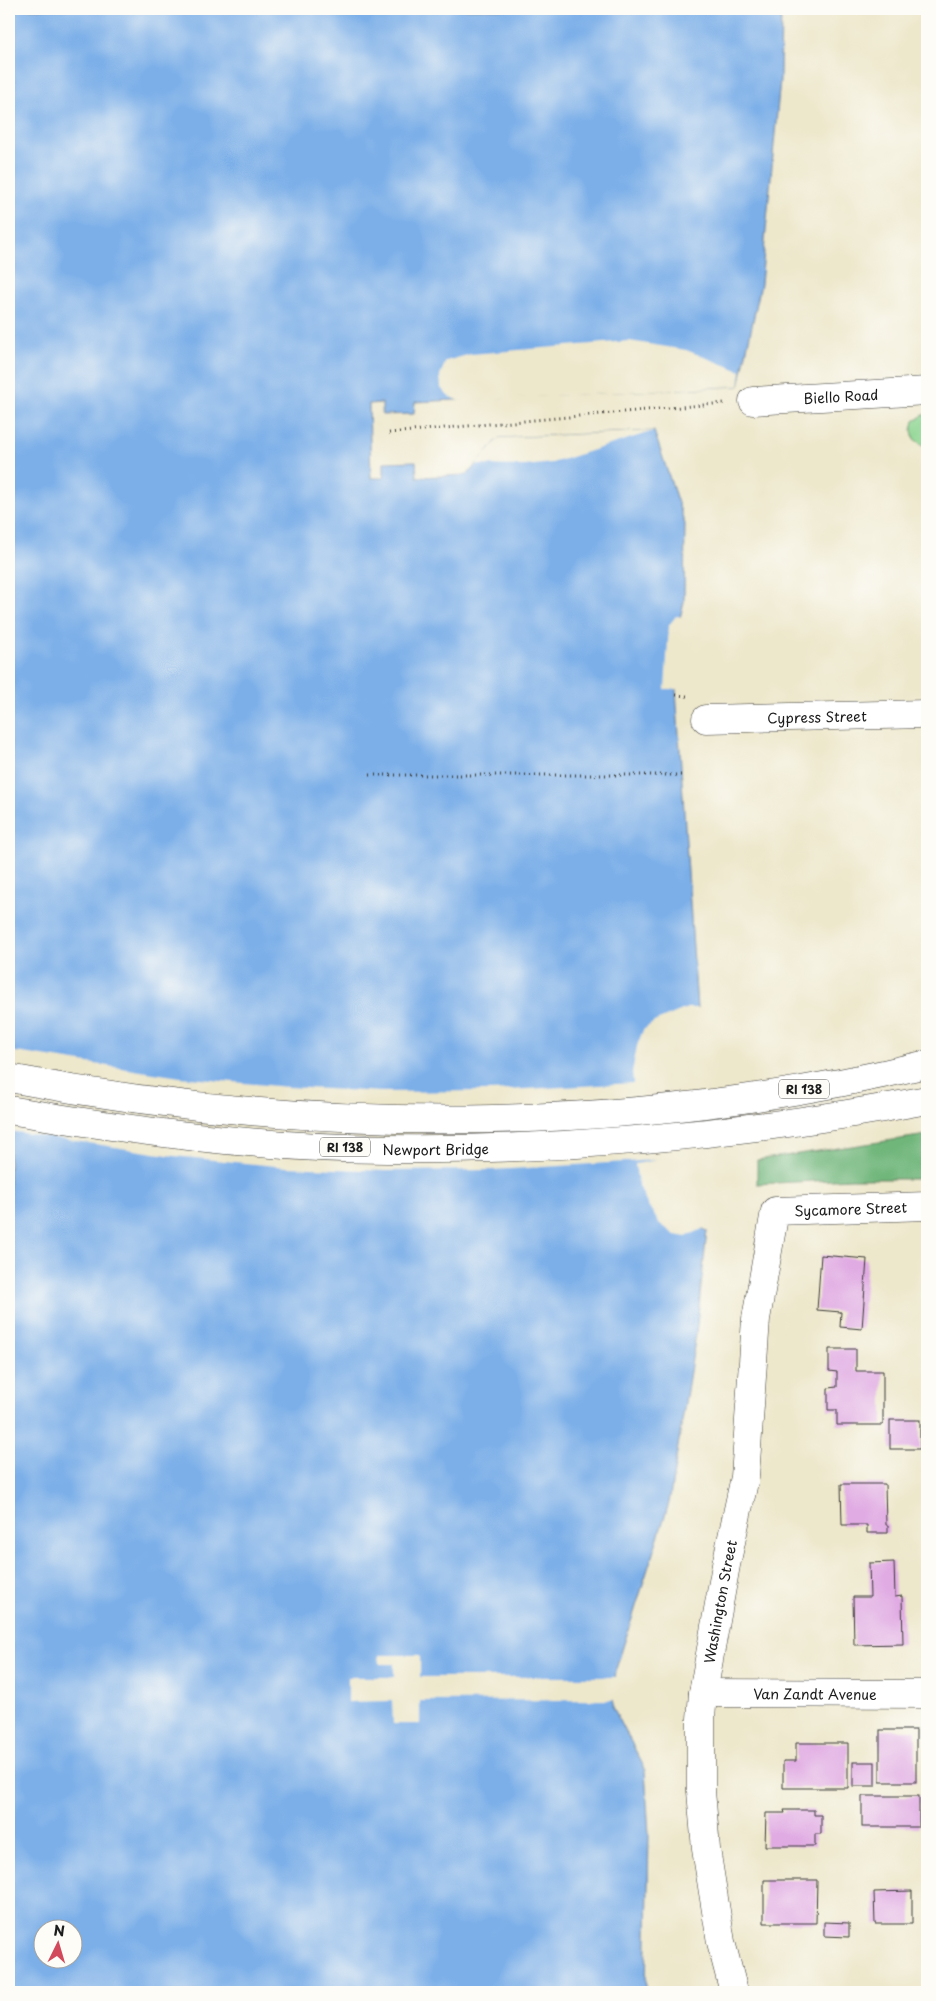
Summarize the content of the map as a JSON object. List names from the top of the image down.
{
  "streets": {
    "main road": [
      "Biello Road",
      "Cypress Street",
      "RI 138",
      "Newport Bridge",
      "Sycamore Street",
      "Washington Street",
      "Van Zandt Avenue"
    ]
  },
  "crossings": [
    ["Sycamore Street", "Washington Street"],
    ["Washington Street", "Van Zandt Avenue"]
  ],
  "north": "top"
}
